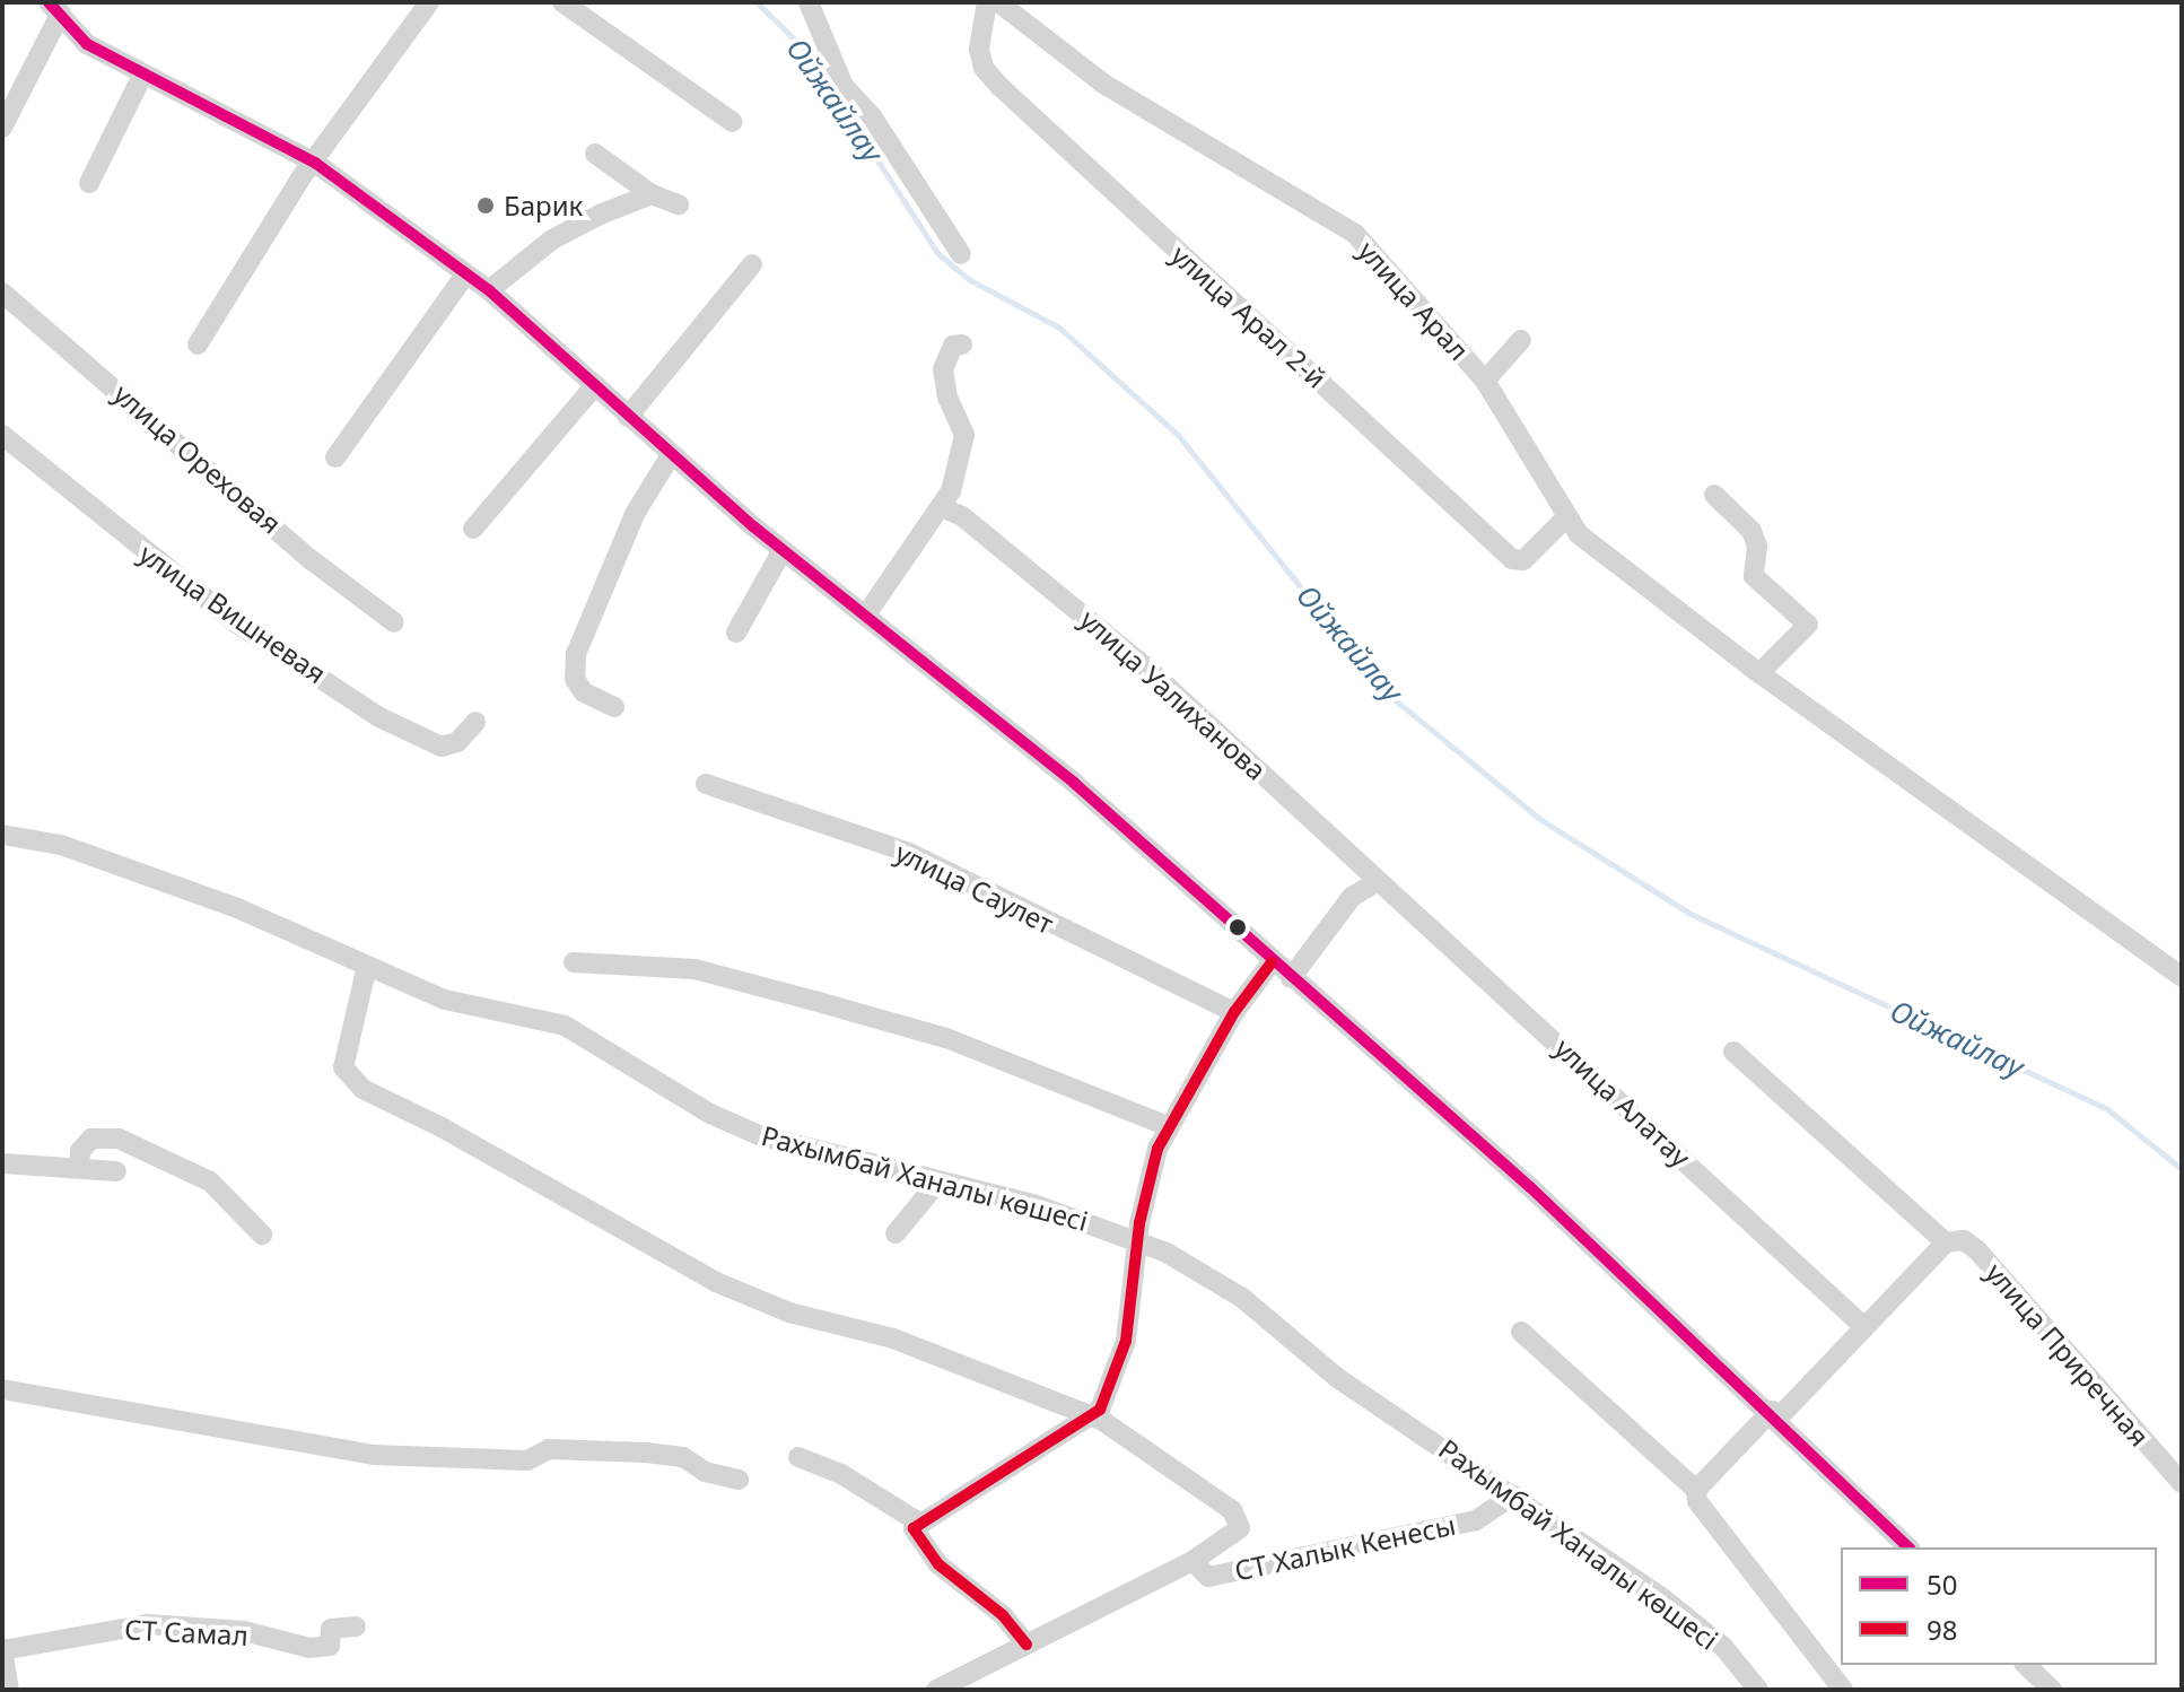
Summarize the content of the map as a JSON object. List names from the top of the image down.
{
  "streets": {
    "street": [
      "улица Арал",
      "улица Арал 2-й",
      "улица Ореховая",
      "улица Вишневая",
      "улица Уалиханова",
      "улица Саулет",
      "улица Алатау",
      "Рахымбай Ханалы көшесі",
      "улица Приречная",
      "СТ Халык Кенесы",
      "СТ Самал"
    ]
  },
  "crossings": [
    ["улица Арал", "улица Арал 2-й"],
    ["улица Уалиханова", "улица Алатау"],
    ["Рахымбай Ханалы көшесі", "СТ Халык Кенесы"]
  ],
  "water": ["Ойжайлау"],
  "places": ["Барик"],
  "lines": ["transit line 50", "transit line 98"],
  "legend": ["50", "98"]
}
